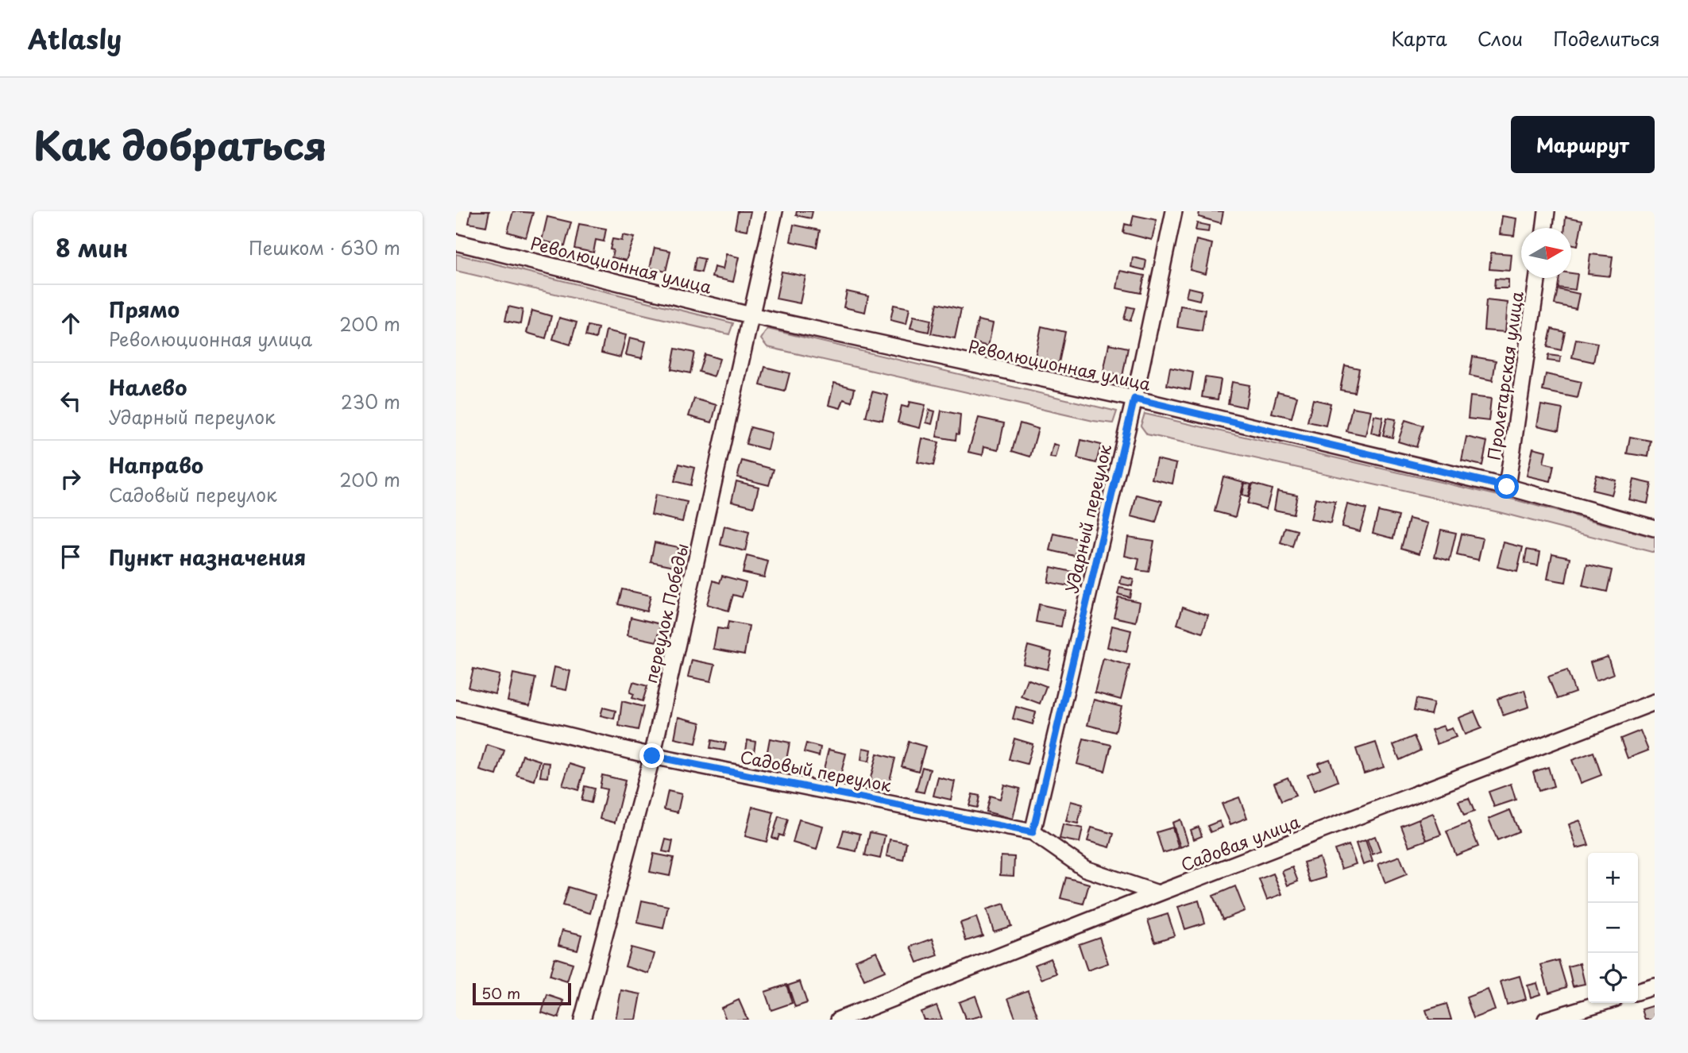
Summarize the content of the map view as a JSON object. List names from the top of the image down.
{
  "streets": {
    "street": [
      "Революционная улица",
      "Пролетарская улица",
      "Ударный переулок",
      "переулок Победы",
      "Садовый переулок",
      "Садовая улица"
    ]
  },
  "crossings": [
    ["Революционная улица", "Пролетарская улица"],
    ["Революционная улица", "Ударный переулок"],
    ["Революционная улица", "переулок Победы"],
    ["Ударный переулок", "Садовый переулок"],
    ["переулок Победы", "Садовый переулок"],
    ["Садовый переулок", "Садовая улица"]
  ],
  "scale_bar": "50 m",
  "north": "right",
  "page": {
    "header": "Atlasly",
    "nav": ["Карта", "Слои", "Поделиться"],
    "title": "Как добраться",
    "buttons": "Маршрут",
    "heading": ["8 мин", "Пешком · 630 m"],
    "list": [
      ["Прямо", "Революционная улица", "200 m"],
      ["Налево", "Ударный переулок", "230 m"],
      ["Направо", "Садовый переулок", "200 m"],
      "Пункт назначения"
    ],
    "map_buttons": ["+", "−"],
    "scale": "50 m"
  }
}
